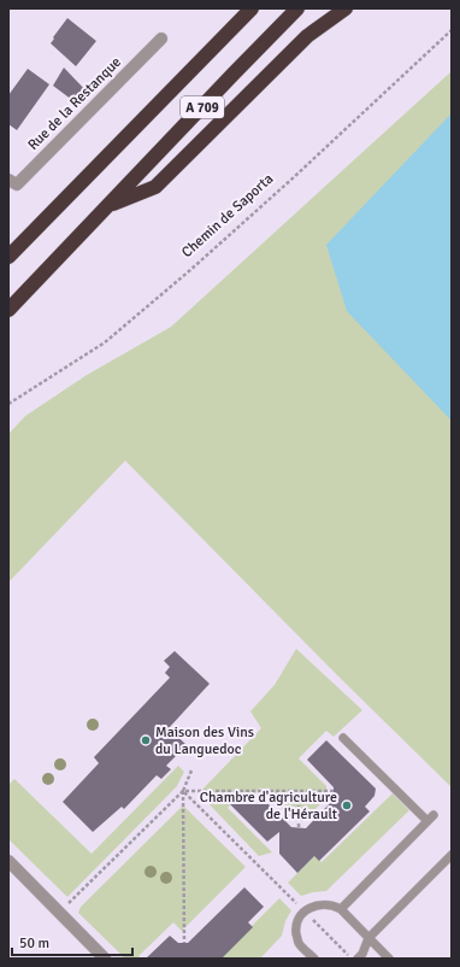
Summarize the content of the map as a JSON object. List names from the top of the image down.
{
  "streets": {
    "highway": ["A 709"],
    "street": ["Rue de la Restanque"],
    "path": ["Chemin de Saporta"]
  },
  "places": ["Maison des Vins du Languedoc", "Chambre d'agriculture de l'Hérault"],
  "scale_bar": "50 m"
}
